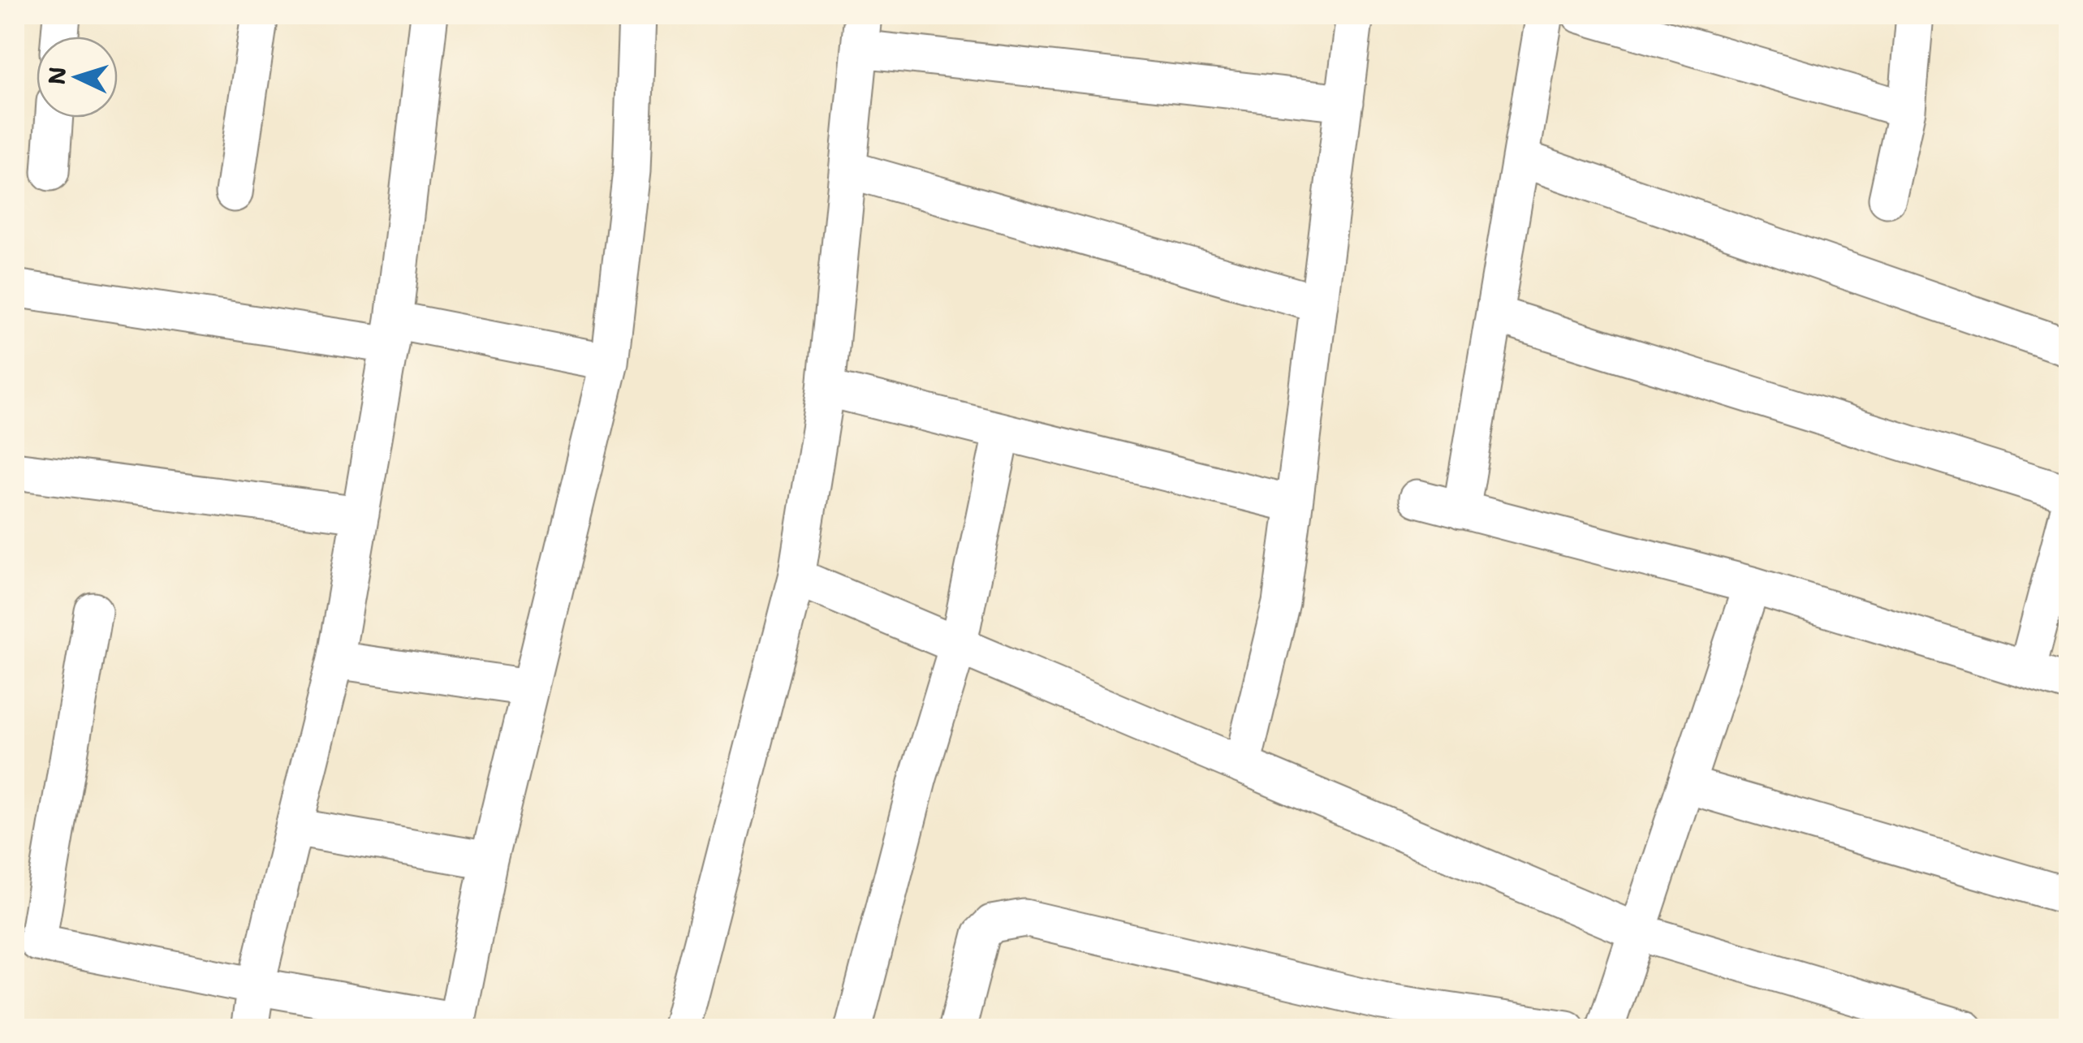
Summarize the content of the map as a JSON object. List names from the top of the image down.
{
  "north": "left"
}
